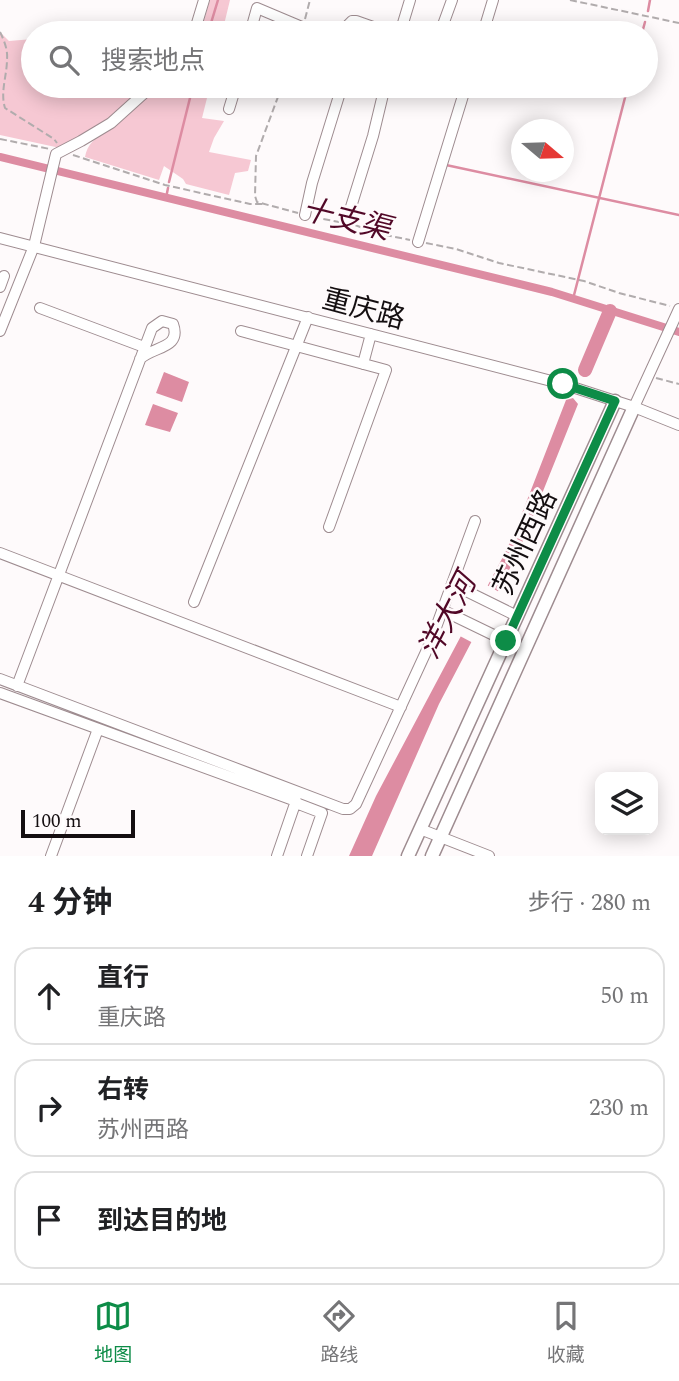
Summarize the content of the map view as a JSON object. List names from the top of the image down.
{
  "streets": {
    "main road": ["苏州西路"],
    "street": ["重庆路"]
  },
  "crossings": [
    ["重庆路", "苏州西路"]
  ],
  "water": ["十支渠", "洋大河"],
  "scale_bar": "100 m",
  "north": "right",
  "page": {
    "search": "搜索地点",
    "scale": "100 m",
    "heading": ["4 分钟", "步行 · 280 m"],
    "list": [
      ["直行", "重庆路", "50 m"],
      ["右转", "苏州西路", "230 m"],
      "到达目的地"
    ],
    "nav": ["地图", "路线", "收藏"]
  }
}
